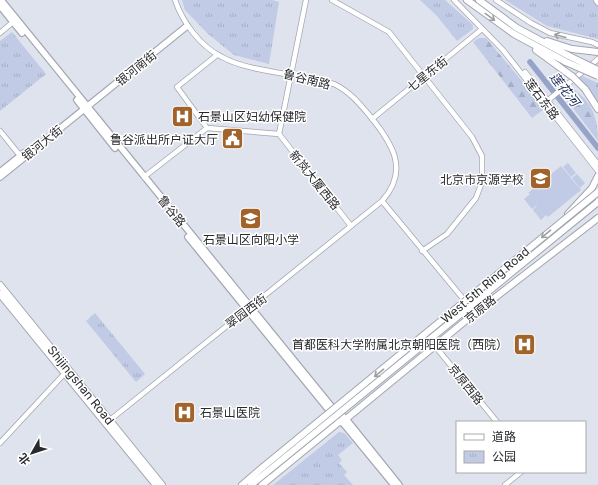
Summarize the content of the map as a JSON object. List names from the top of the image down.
{
  "streets": {
    "highway": ["West 5th Ring Road", "京原路", "Shijingshan Road"],
    "main road": ["银河南街", "银河大街", "鲁谷路"],
    "street": [
      "七星东街",
      "鲁谷南路",
      "莲石东路",
      "新岚大厦西路",
      "翠园西街",
      "京原西路"
    ]
  },
  "crossings": [
    ["银河南街", "鲁谷南路"],
    ["银河南街", "银河大街"],
    ["银河南街", "鲁谷路"],
    ["七星东街", "鲁谷南路"],
    ["七星东街", "莲石东路"],
    ["鲁谷南路", "翠园西街"],
    ["银河大街", "鲁谷路"],
    ["新岚大厦西路", "翠园西街"],
    ["鲁谷路", "京原路"],
    ["鲁谷路", "翠园西街"],
    ["京原路", "京原西路"],
    ["翠园西街", "Shijingshan Road"]
  ],
  "water": ["莲花河"],
  "places": {
    "hospital": ["石景山区妇幼保健院", "首都医科大学附属北京朝阳医院（西院）", "石景山医院"],
    "public building": ["鲁谷派出所户证大厅"],
    "school or university": ["北京市京源学校", "石景山区向阳小学"]
  },
  "legend": ["道路", "公园"],
  "north": "bottom left"
}
